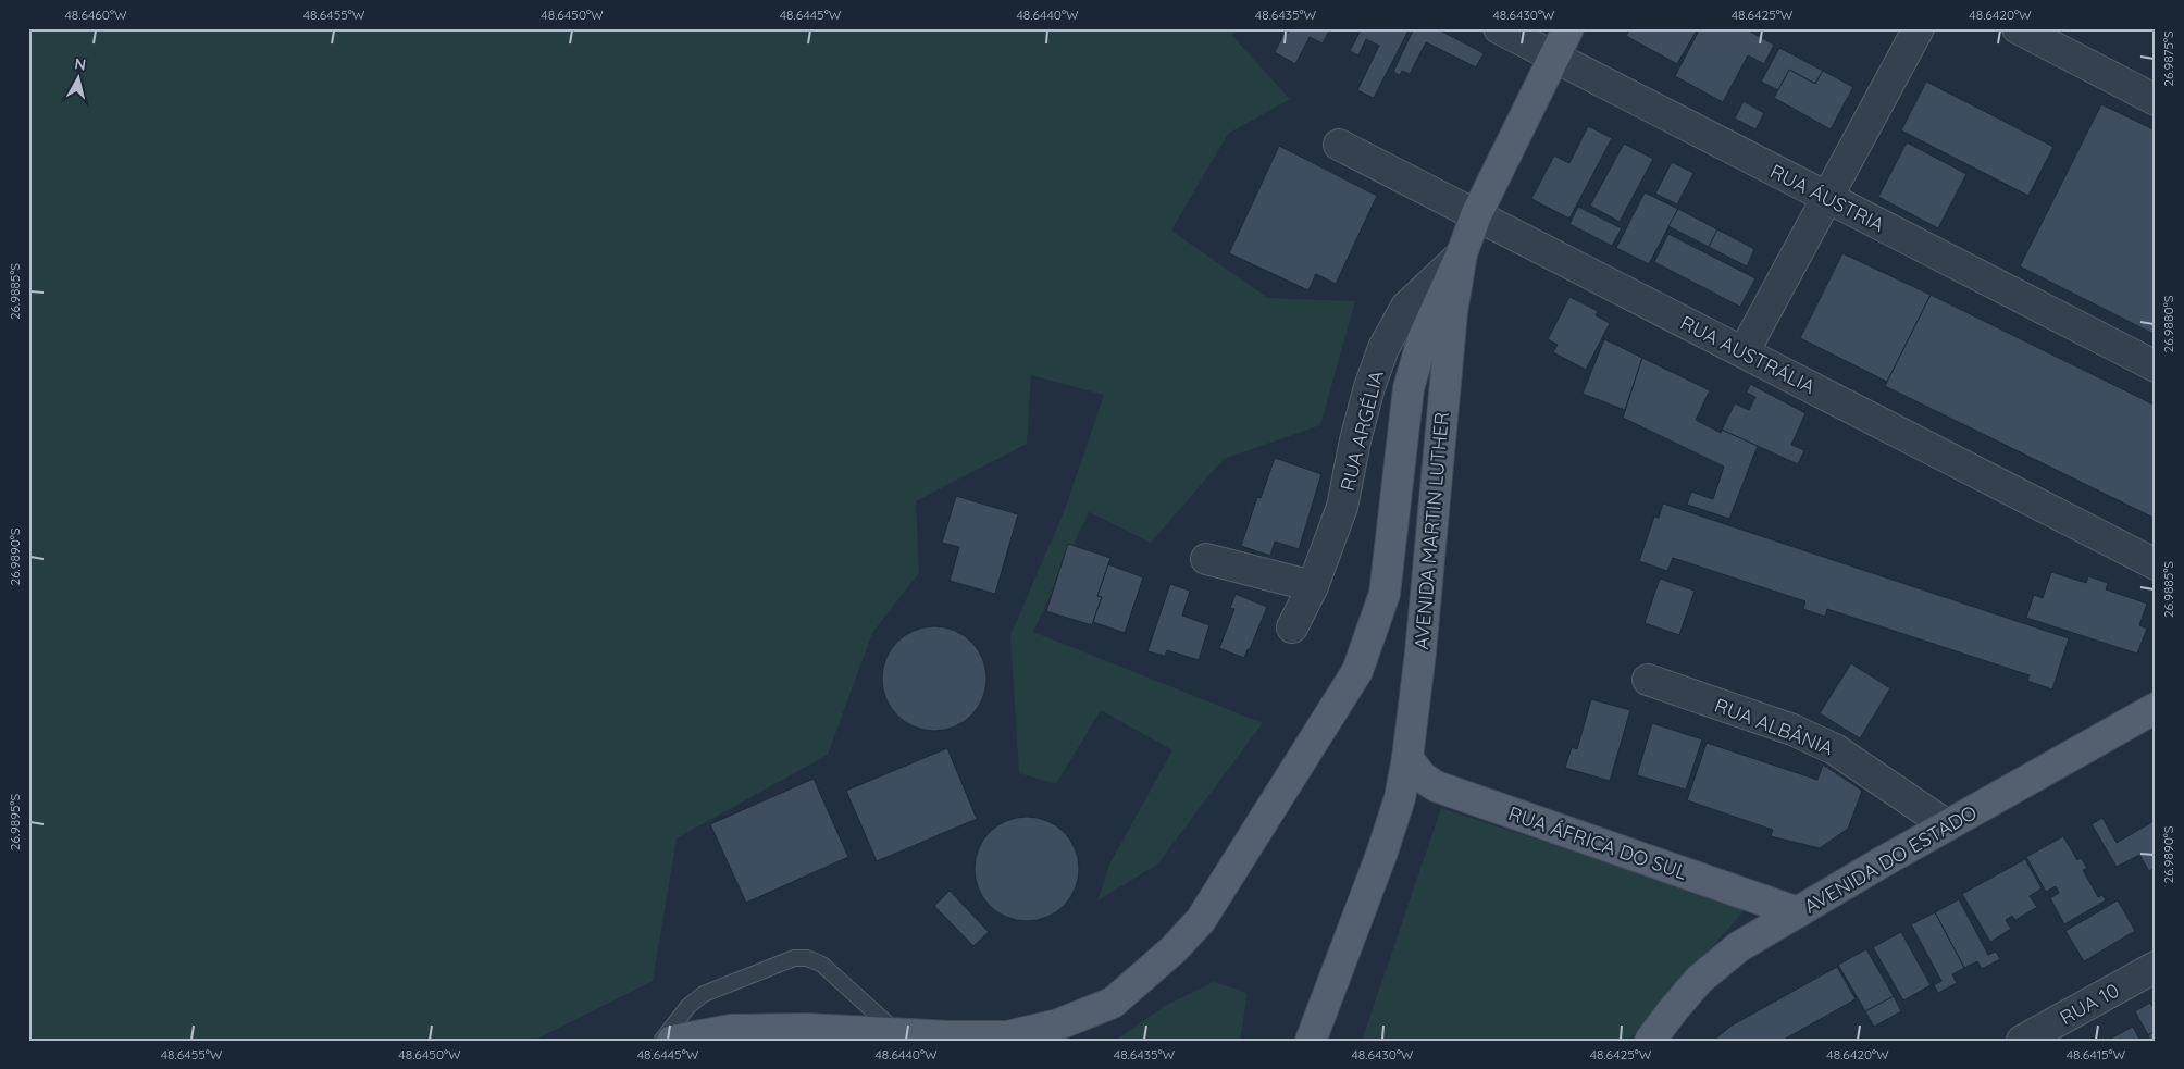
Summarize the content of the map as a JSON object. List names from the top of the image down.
{
  "streets": {
    "main road": ["AVENIDA MARTIN LUTHER", "RUA ÁFRICA DO SUL", "AVENIDA DO ESTADO"],
    "street": [
      "RUA ÁUSTRIA",
      "RUA AUSTRÁLIA",
      "RUA ARGÉLIA",
      "RUA ALBÂNIA",
      "RUA 10"
    ]
  },
  "crossings": [
    ["RUA ÁUSTRIA", "AVENIDA MARTIN LUTHER"],
    ["RUA AUSTRÁLIA", "AVENIDA MARTIN LUTHER"],
    ["RUA ARGÉLIA", "AVENIDA MARTIN LUTHER"],
    ["AVENIDA MARTIN LUTHER", "RUA ÁFRICA DO SUL"],
    ["RUA ALBÂNIA", "AVENIDA DO ESTADO"],
    ["RUA ÁFRICA DO SUL", "AVENIDA DO ESTADO"]
  ],
  "north": "top",
  "coordinates": [
    "48.6460°W",
    "48.6455°W",
    "48.6450°W",
    "48.6445°W",
    "48.6440°W",
    "48.6435°W",
    "48.6430°W",
    "48.6425°W",
    "48.6420°W",
    "26.9875°S",
    "26.9885°S",
    "26.9880°S",
    "26.9890°S",
    "26.9895°S",
    "48.6415°W"
  ]
}
